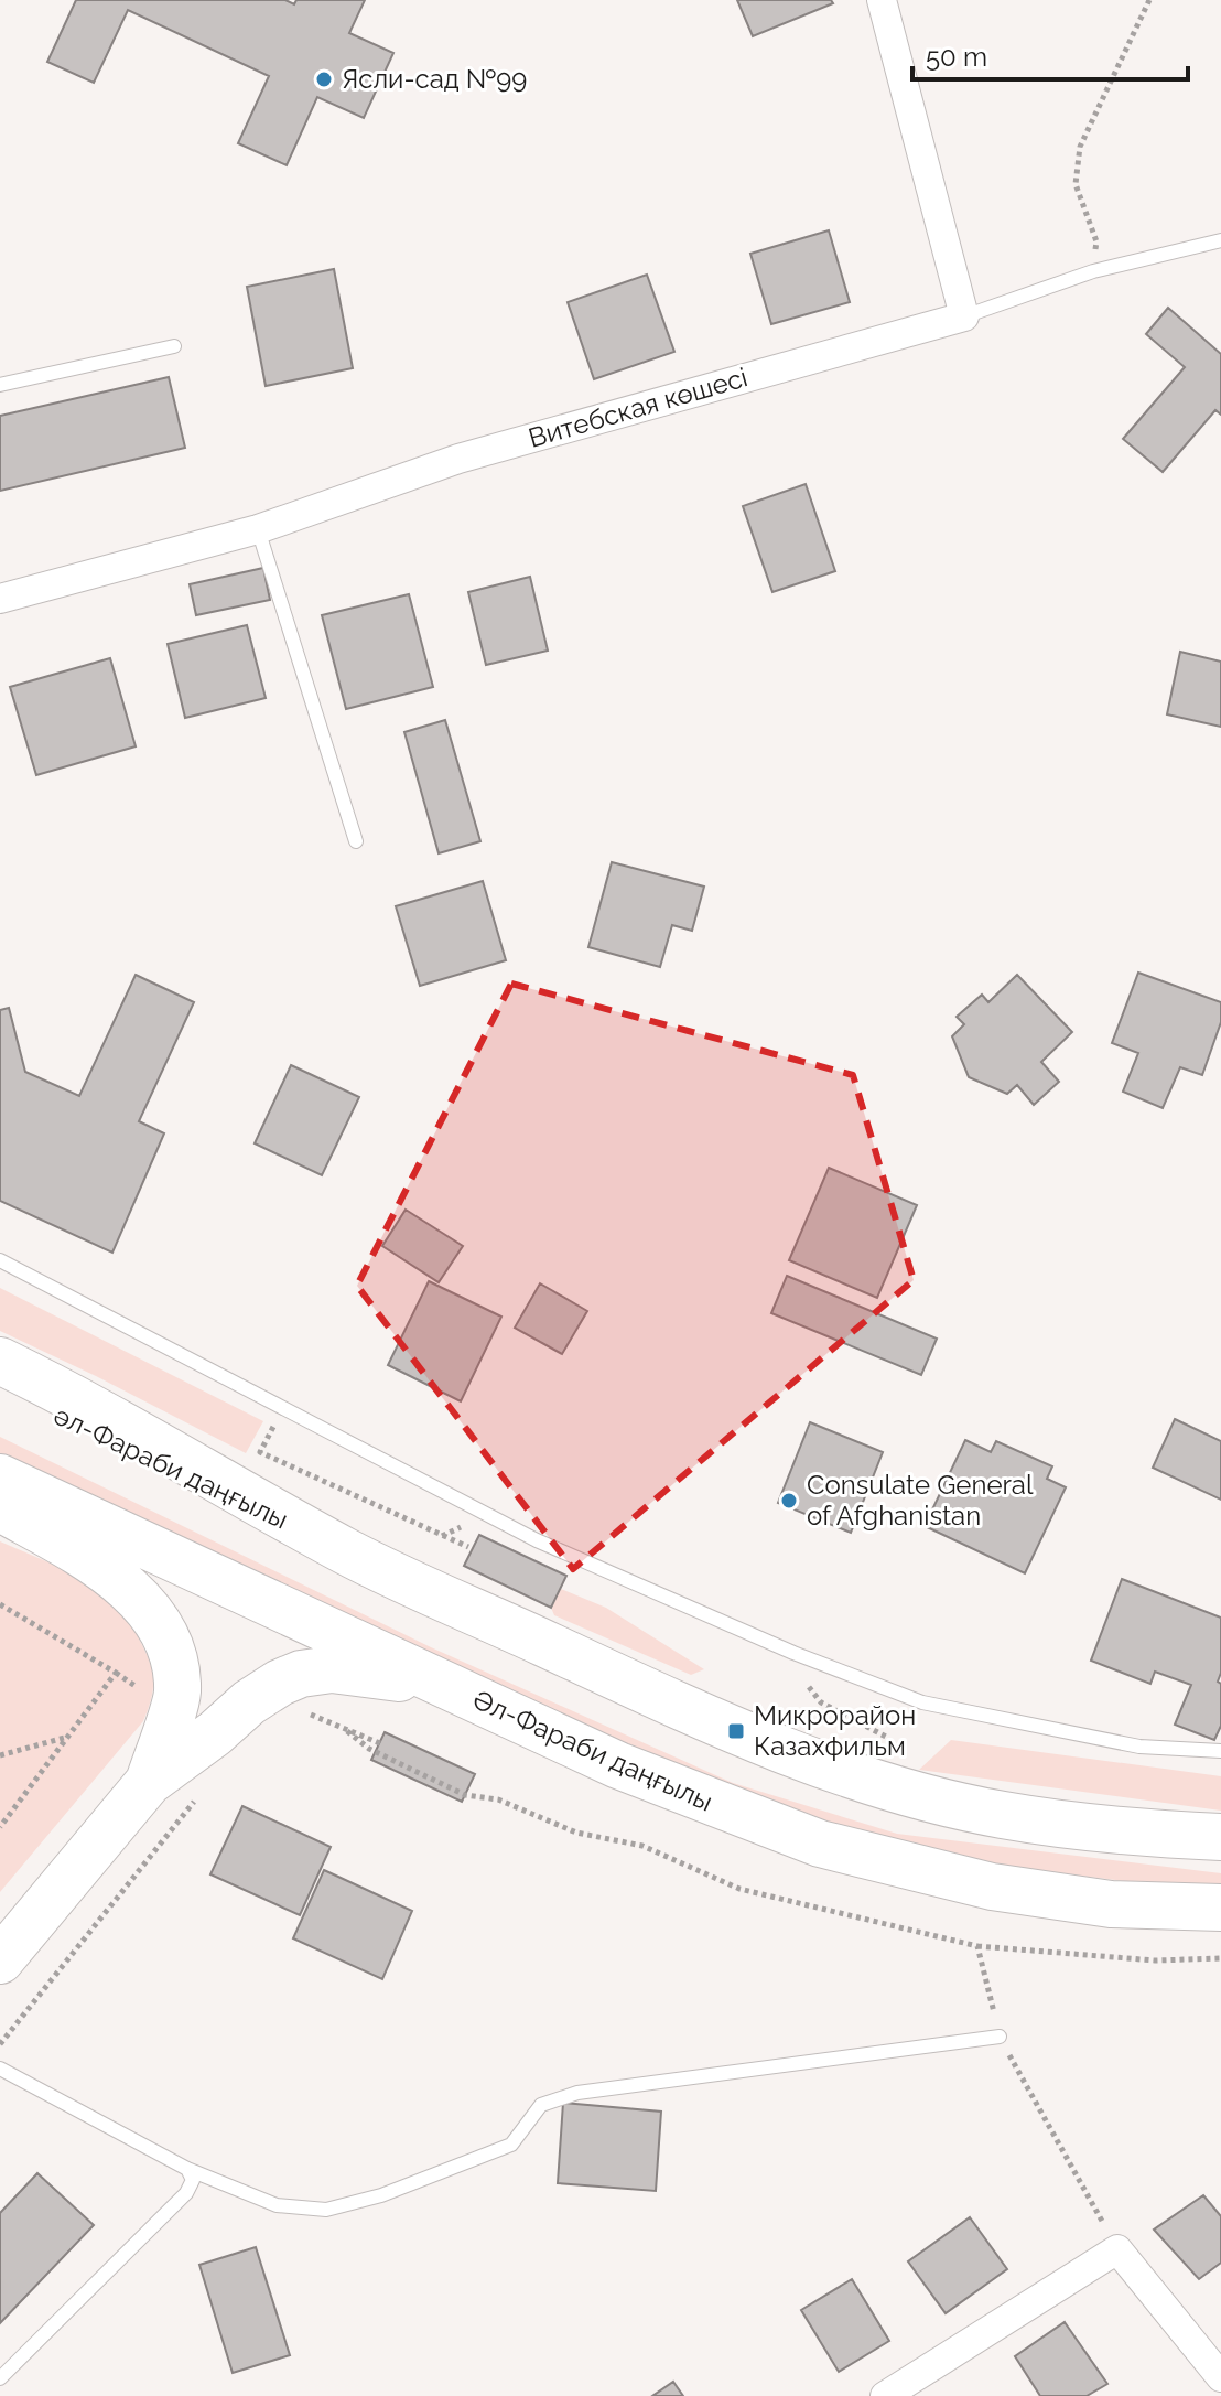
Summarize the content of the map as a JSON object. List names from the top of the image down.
{
  "streets": {
    "main road": ["әл-Фараби даңғылы", "Әл-Фараби даңғылы"],
    "street": ["Витебская көшесі"]
  },
  "places": {
    "other": ["Ясли-сад №99", "Consulate General of Afghanistan"],
    "transit": ["Микрорайон Казахфильм"]
  },
  "scale_bar": "50 m"
}
